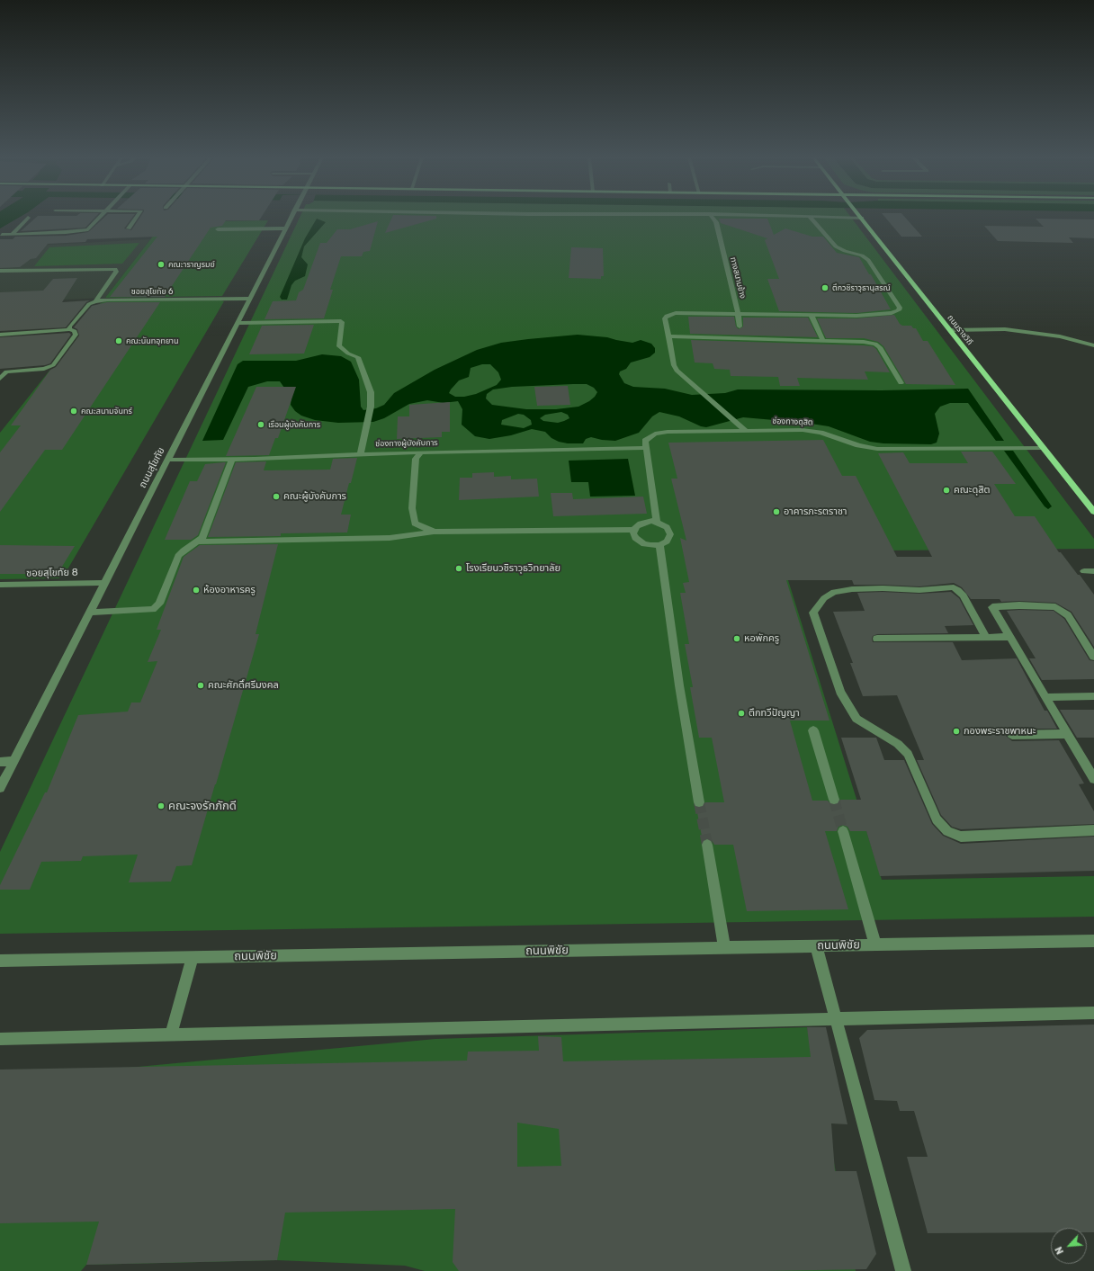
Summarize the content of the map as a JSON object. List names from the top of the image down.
{
  "streets": {
    "main road": ["ถนนราชวิถี"],
    "street": [
      "ทางสนามข้าง",
      "ซอยสุโขทัย 6",
      "ช่องทางดุสิต",
      "ช่องทางผู้บังคับการ",
      "ถนนสุโขทัย",
      "ซอยสุโขทัย 8",
      "ถนนพิชัย"
    ]
  },
  "crossings": [
    ["ซอยสุโขทัย 6", "ถนนสุโขทัย"],
    ["ถนนราชวิถี", "ช่องทางดุสิต"],
    ["ช่องทางดุสิต", "ช่องทางผู้บังคับการ"],
    ["ช่องทางผู้บังคับการ", "ถนนสุโขทัย"],
    ["ถนนสุโขทัย", "ซอยสุโขทัย 8"]
  ],
  "places": [
    "คณะาราญรมย์",
    "ตึกวชิราวุธานุสรณ์",
    "คณะนันทอุทยาน",
    "คณะสนามจันทร์",
    "เรือนผู้บังคับการ",
    "คณะดุสิต",
    "คณะผู้บังคับการ",
    "อาคารภะรตราชา",
    "โรงเรียนวชิราวุธวิทยาลัย",
    "ห้องอาหารครู",
    "หอพักครู",
    "คณะศักดิ์ศรีมงคล",
    "ตึกทวีปัญญา",
    "กองพระราชพาหนะ",
    "คณะจงรักภักดี"
  ],
  "north": "bottom left"
}
